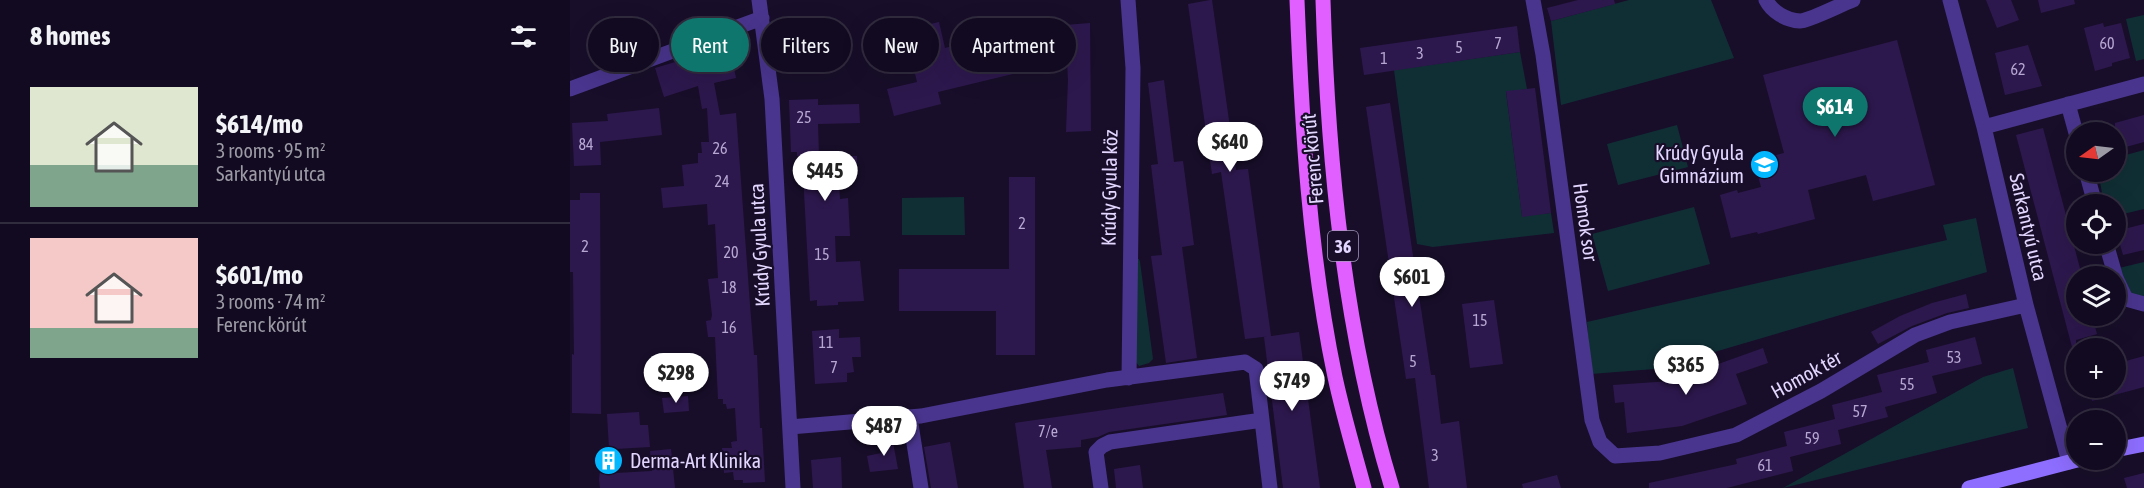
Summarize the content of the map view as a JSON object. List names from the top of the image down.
{
  "streets": {
    "main road": ["Ferenc körút", "36"],
    "street": [
      "Krúdy Gyula köz",
      "Homok sor",
      "Sarkantyú utca",
      "Krúdy Gyula utca",
      "Homok tér"
    ]
  },
  "crossings": [
    ["Homok sor", "Homok tér"],
    ["Sarkantyú utca", "Homok tér"]
  ],
  "places": {
    "school or university": ["Krúdy Gyula Gimnázium"],
    "building": ["Derma-Art Klinika"]
  },
  "house_numbers": [
    "7",
    "60",
    "5",
    "3",
    "1",
    "62",
    "25",
    "84",
    "26",
    "24",
    "2",
    "2",
    "20",
    "15",
    "18",
    "15",
    "16",
    "11",
    "53",
    "5",
    "7",
    "55",
    "57",
    "7/e",
    "59",
    "3",
    "61"
  ],
  "north": "left",
  "page": {
    "heading": "8 homes",
    "chip": [
      "Buy",
      "Rent",
      "Filters",
      "New",
      "Apartment"
    ],
    "list": [
      {
        "name": "$614/mo",
        "note": "3 rooms · 95 m² · Sarkantyú utca"
      },
      {
        "name": "$601/mo",
        "note": "3 rooms · 74 m² · Ferenc körút"
      }
    ],
    "price": [
      "$614",
      "$640",
      "$445",
      "$601",
      "$365",
      "$298",
      "$749",
      "$487"
    ],
    "map_buttons": ["+", "−"]
  }
}
